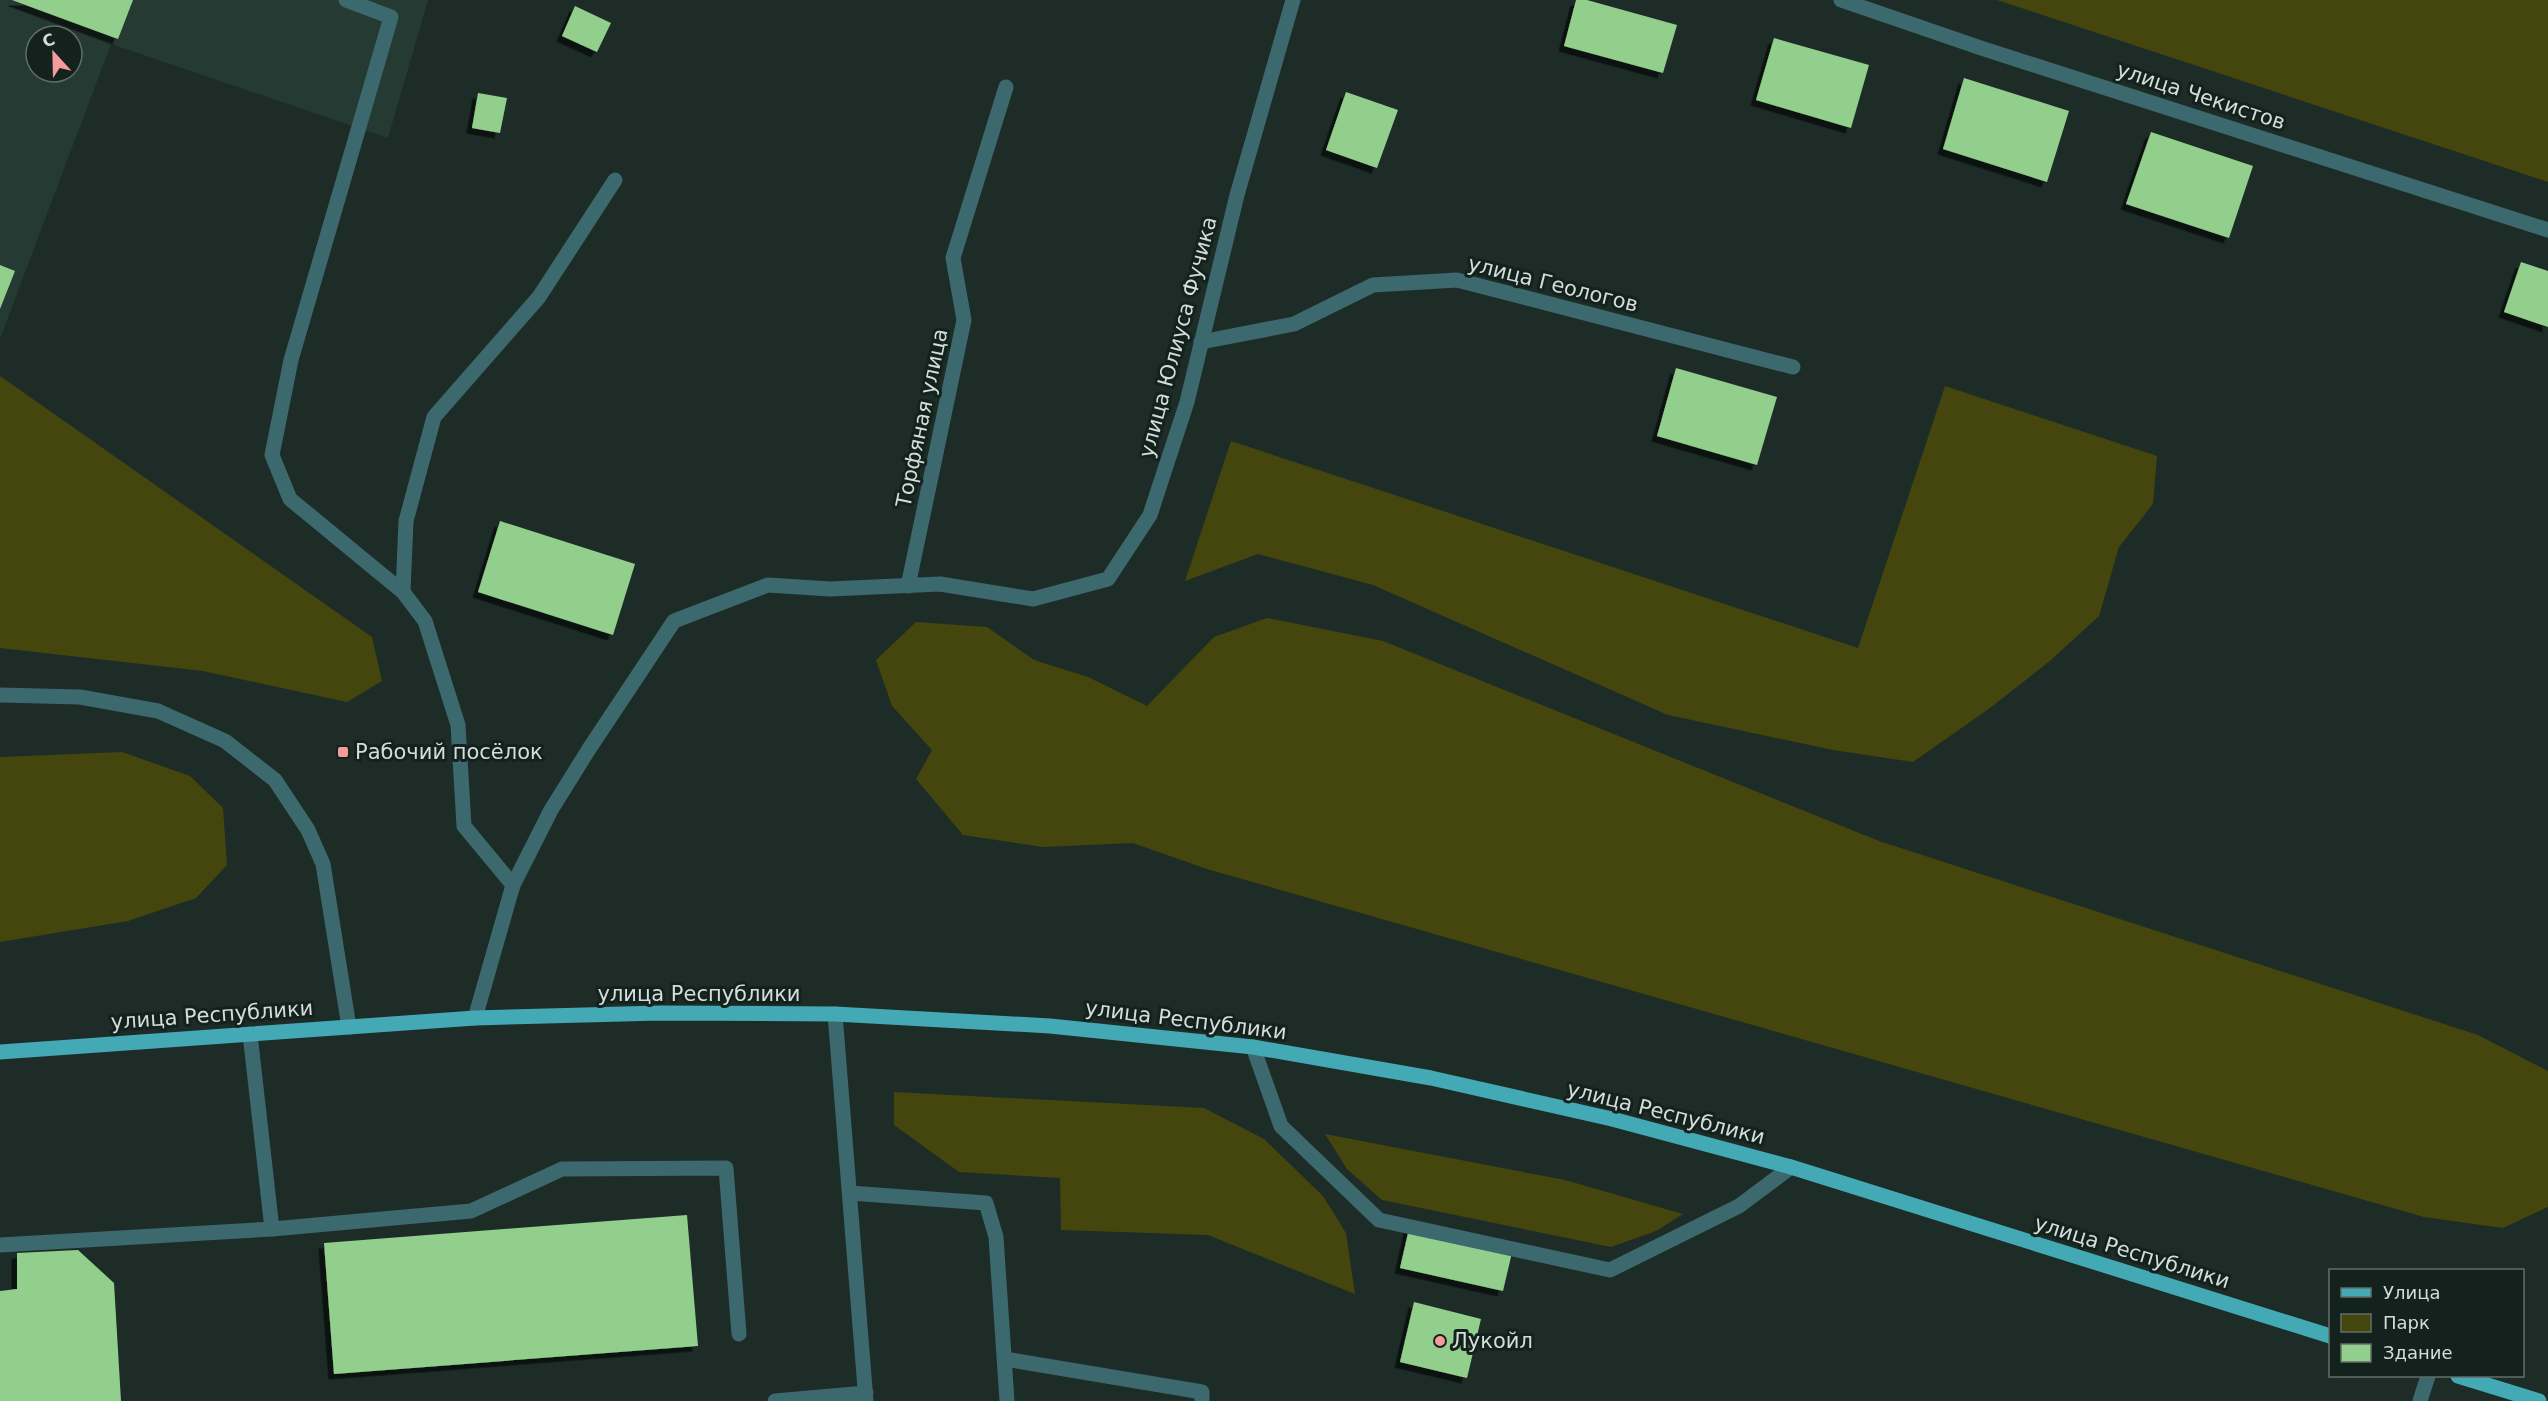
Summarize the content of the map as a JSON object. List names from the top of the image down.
{
  "streets": {
    "main road": ["улица Республики"],
    "street": [
      "улица Чекистов",
      "улица Геологов",
      "улица Юлиуса Фучика",
      "Торфяная улица"
    ]
  },
  "crossings": [
    ["улица Геологов", "улица Юлиуса Фучика"],
    ["улица Юлиуса Фучика", "Торфяная улица"],
    ["улица Юлиуса Фучика", "улица Республики"]
  ],
  "places": {
    "transit": ["Рабочий посёлок"],
    "other": ["Лукойл"]
  },
  "legend": ["Улица", "Парк", "Здание"],
  "north": "top"
}
